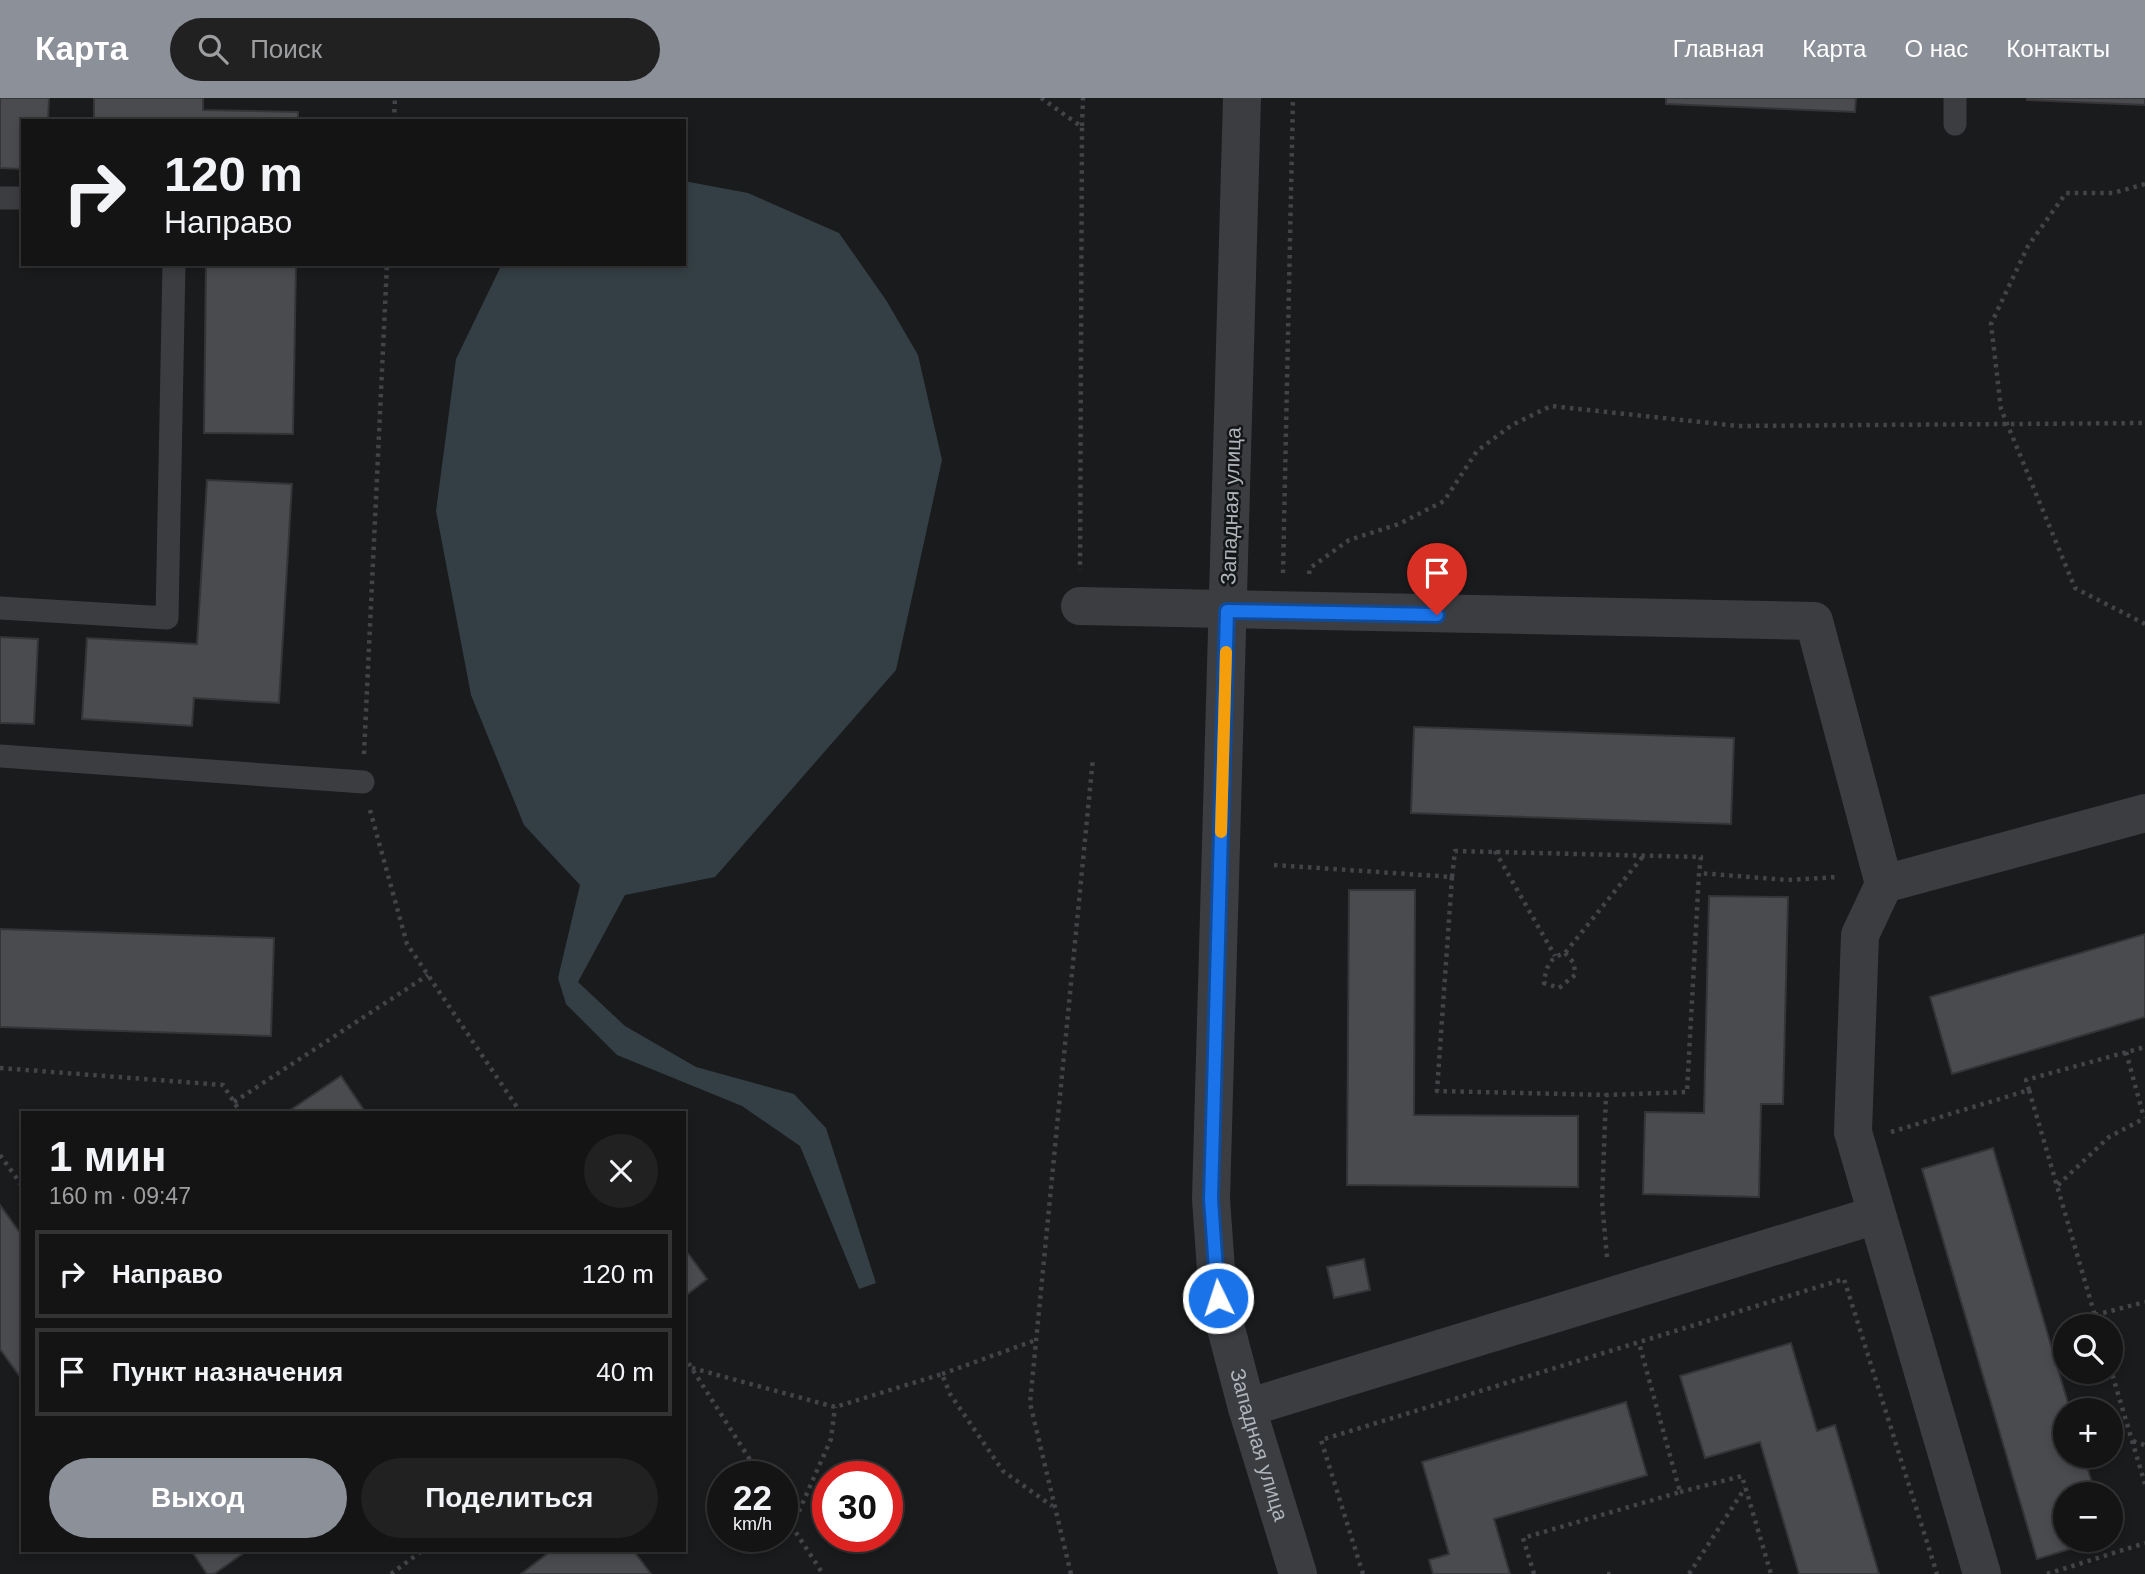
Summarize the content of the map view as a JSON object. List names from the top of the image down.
{
  "streets": {
    "street": ["Западная улица"]
  },
  "page": {
    "header": "Карта",
    "search": "Поиск",
    "nav": [
      "Главная",
      "Карта",
      "О нас",
      "Контакты"
    ],
    "turn": ["120 m", "Направо"],
    "heading": ["1 мин", "160 m · 09:47"],
    "list": [
      {
        "name": "Направо",
        "value": "120 m"
      },
      {
        "name": "Пункт назначения",
        "value": "40 m"
      }
    ],
    "map_buttons": ["+", "−"],
    "buttons": ["Выход", "Поделиться"],
    "speed": "22 km/h",
    "limit": "30"
  }
}
